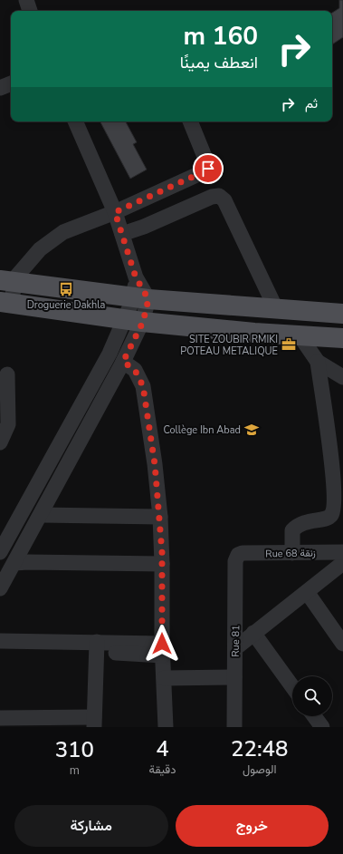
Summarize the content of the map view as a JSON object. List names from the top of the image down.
{
  "streets": {
    "street": ["Rue 68 زنقة", "Rue 81"]
  },
  "crossings": [
    ["Rue 68 زنقة", "Rue 81"]
  ],
  "places": {
    "bus stop": ["Droguerie Dakhla"],
    "office": ["SITE ZOUBIR RMIKI POTEAU METALIQUE"],
    "school or university": ["Collège Ibn Abad"]
  },
  "page": {
    "turn": ["160 m", "انعطف يمينًا"],
    "then": "ثم",
    "eta": [
      "22:48",
      "الوصول",
      "4",
      "دقيقة",
      "310",
      "m"
    ],
    "buttons": ["خروج", "مشاركة"]
  }
}
